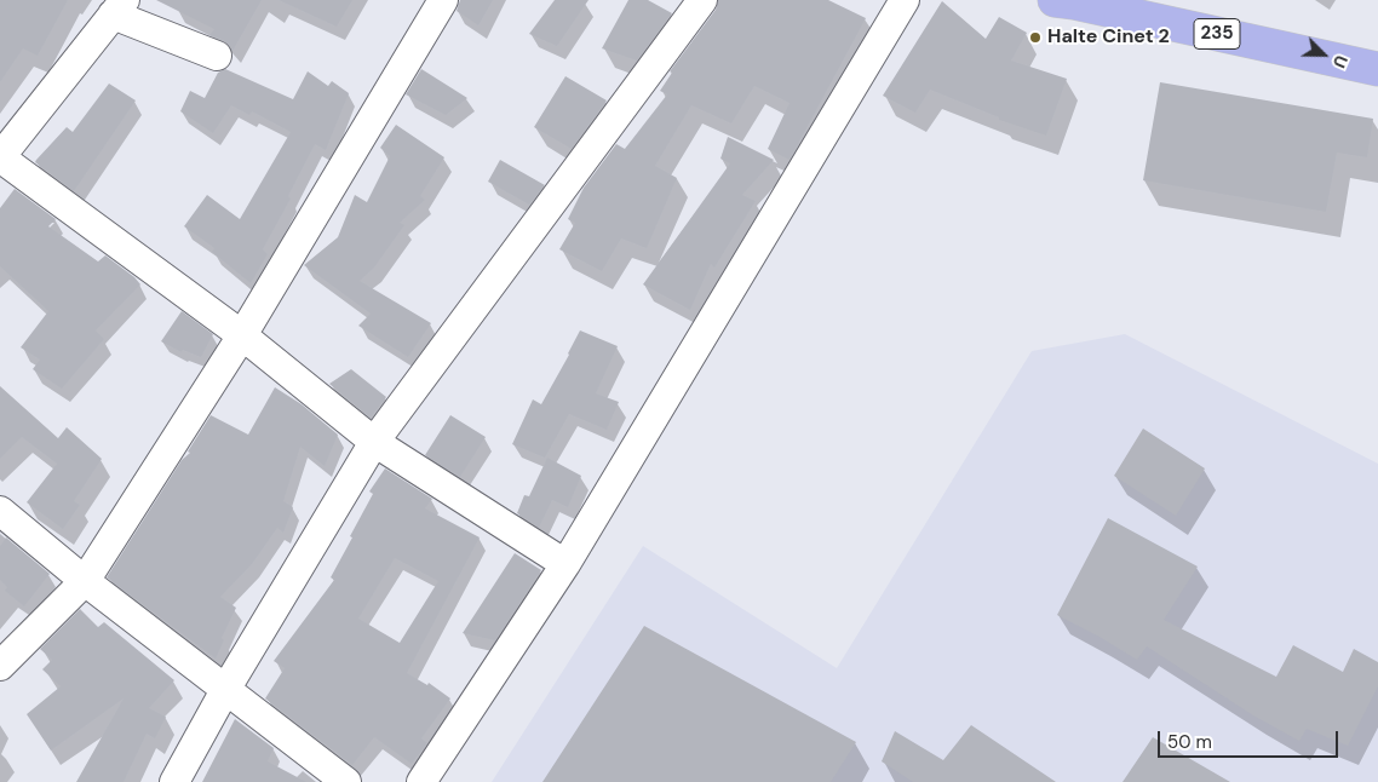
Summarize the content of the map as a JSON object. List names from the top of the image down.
{
  "streets": {
    "main road": ["235"]
  },
  "places": ["Halte Cinet 2"],
  "scale_bar": "50 m",
  "north": "bottom right"
}
